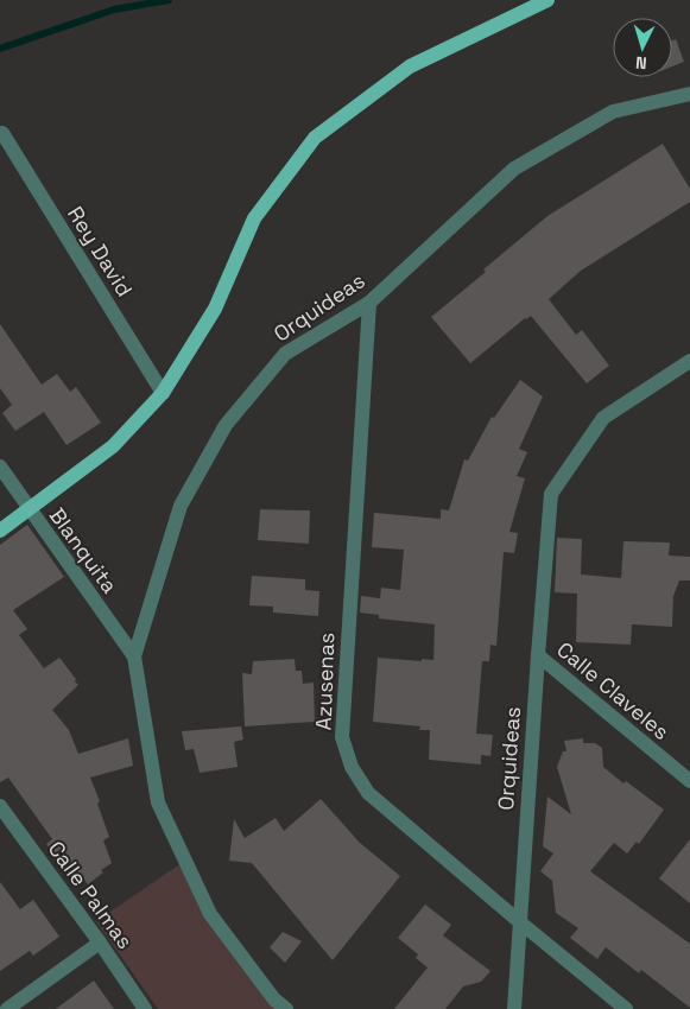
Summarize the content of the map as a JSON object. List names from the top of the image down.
{
  "streets": {
    "street": [
      "Rey David",
      "Orquideas",
      "Blanquita",
      "Azusenas",
      "Calle Claveles",
      "Calle Palmas"
    ]
  },
  "crossings": [
    ["Orquideas", "Blanquita"],
    ["Orquideas", "Azusenas"],
    ["Orquideas", "Calle Claveles"]
  ],
  "north": "bottom"
}
